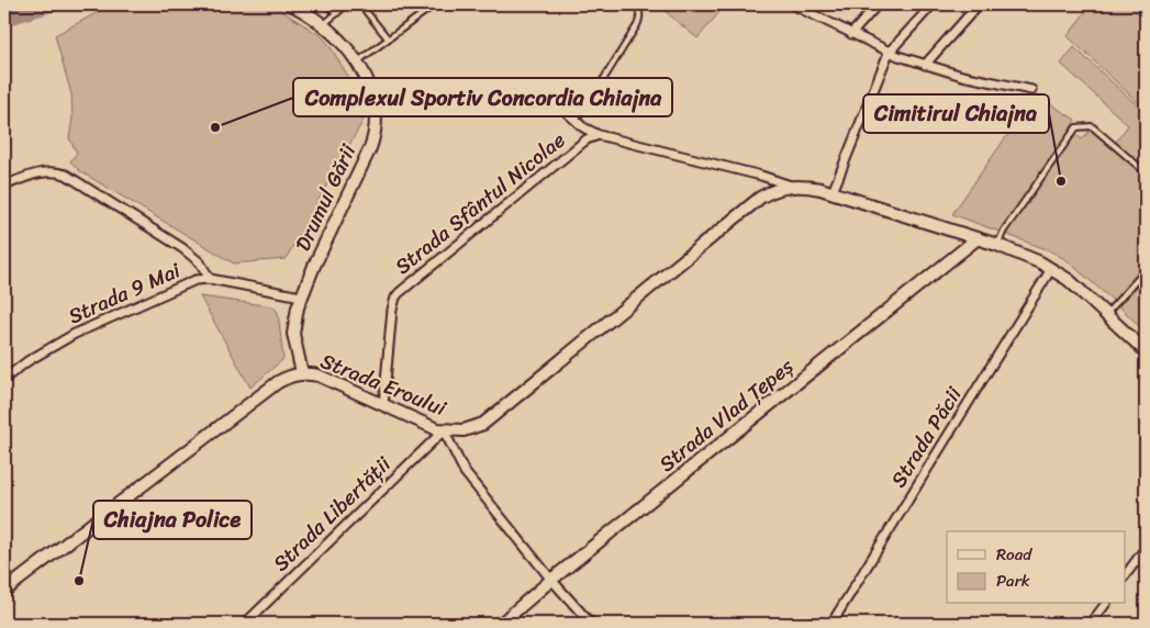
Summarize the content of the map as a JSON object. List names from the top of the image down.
{
  "streets": {
    "main road": ["Drumul Gării", "Strada Eroului", "Strada Vlad Țepeș"],
    "street": [
      "Strada Sfântul Nicolae",
      "Strada 9 Mai",
      "Strada Păcii",
      "Strada Libertății"
    ]
  },
  "crossings": [
    ["Drumul Gării", "Strada 9 Mai"],
    ["Drumul Gării", "Strada Eroului"],
    ["Strada Sfântul Nicolae", "Strada Eroului"],
    ["Strada Eroului", "Strada Libertății"]
  ],
  "places": ["Complexul Sportiv Concordia Chiajna", "Cimitirul Chiajna", "Chiajna Police"],
  "legend": ["Road", "Park"]
}
